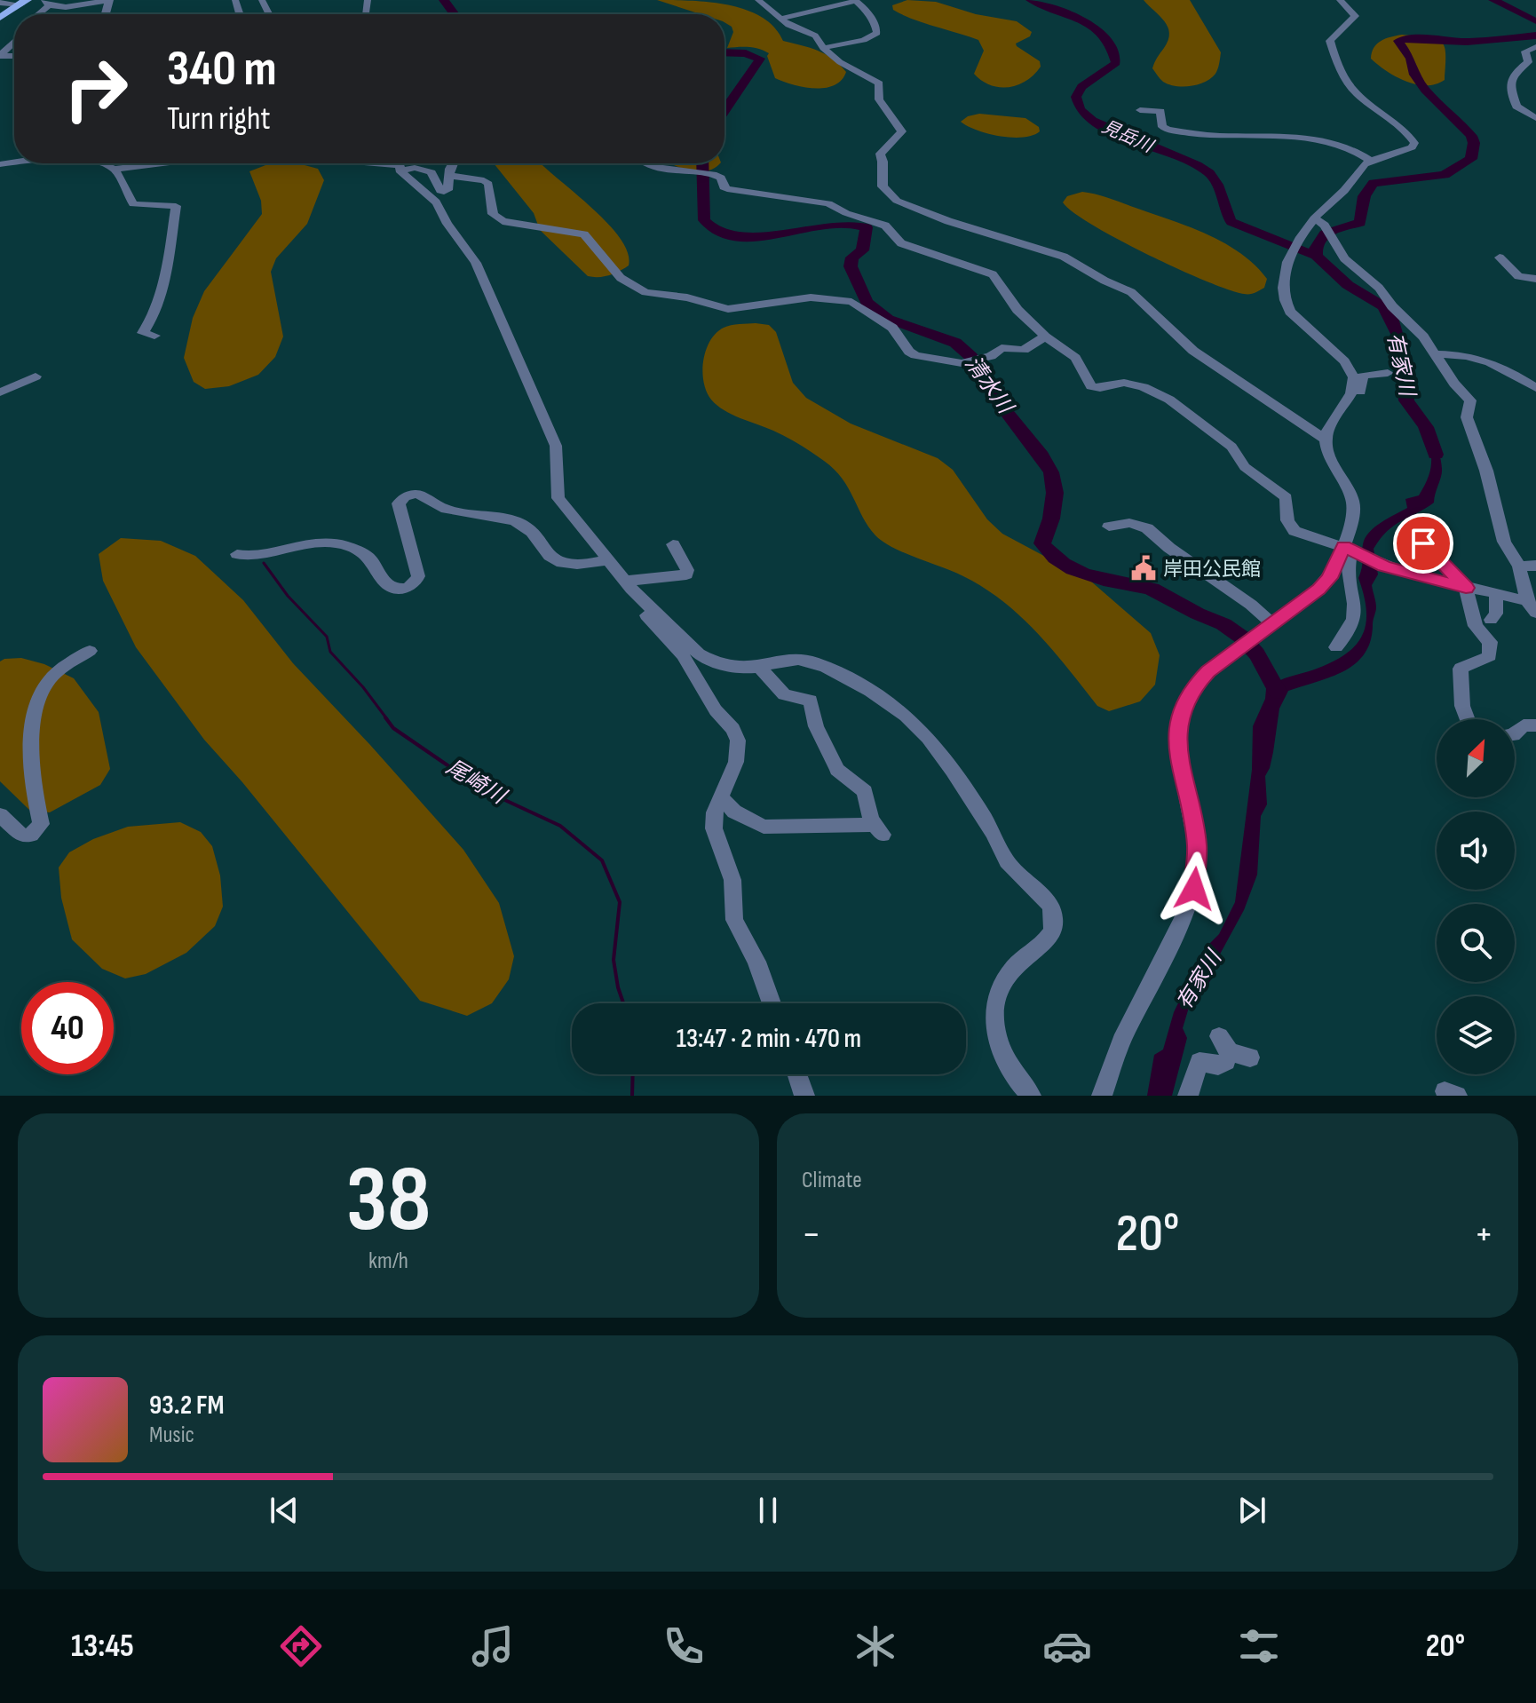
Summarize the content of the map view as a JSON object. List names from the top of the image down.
{
  "water": [
    "見岳川",
    "有家川",
    "清水川",
    "尾崎川"
  ],
  "places": {
    "public building": ["岸田公民館"]
  },
  "north": "top right",
  "page": {
    "turn": ["340 m", "Turn right"],
    "limit": "40",
    "trip": "13:47 · 2 min · 470 m",
    "tile": [
      ["38", "km/h"],
      "Climate"
    ],
    "heat": ["−", "20°", "+"],
    "song": ["93.2 FM", "Music"],
    "tabs": ["13:45", "20°"]
  }
}
